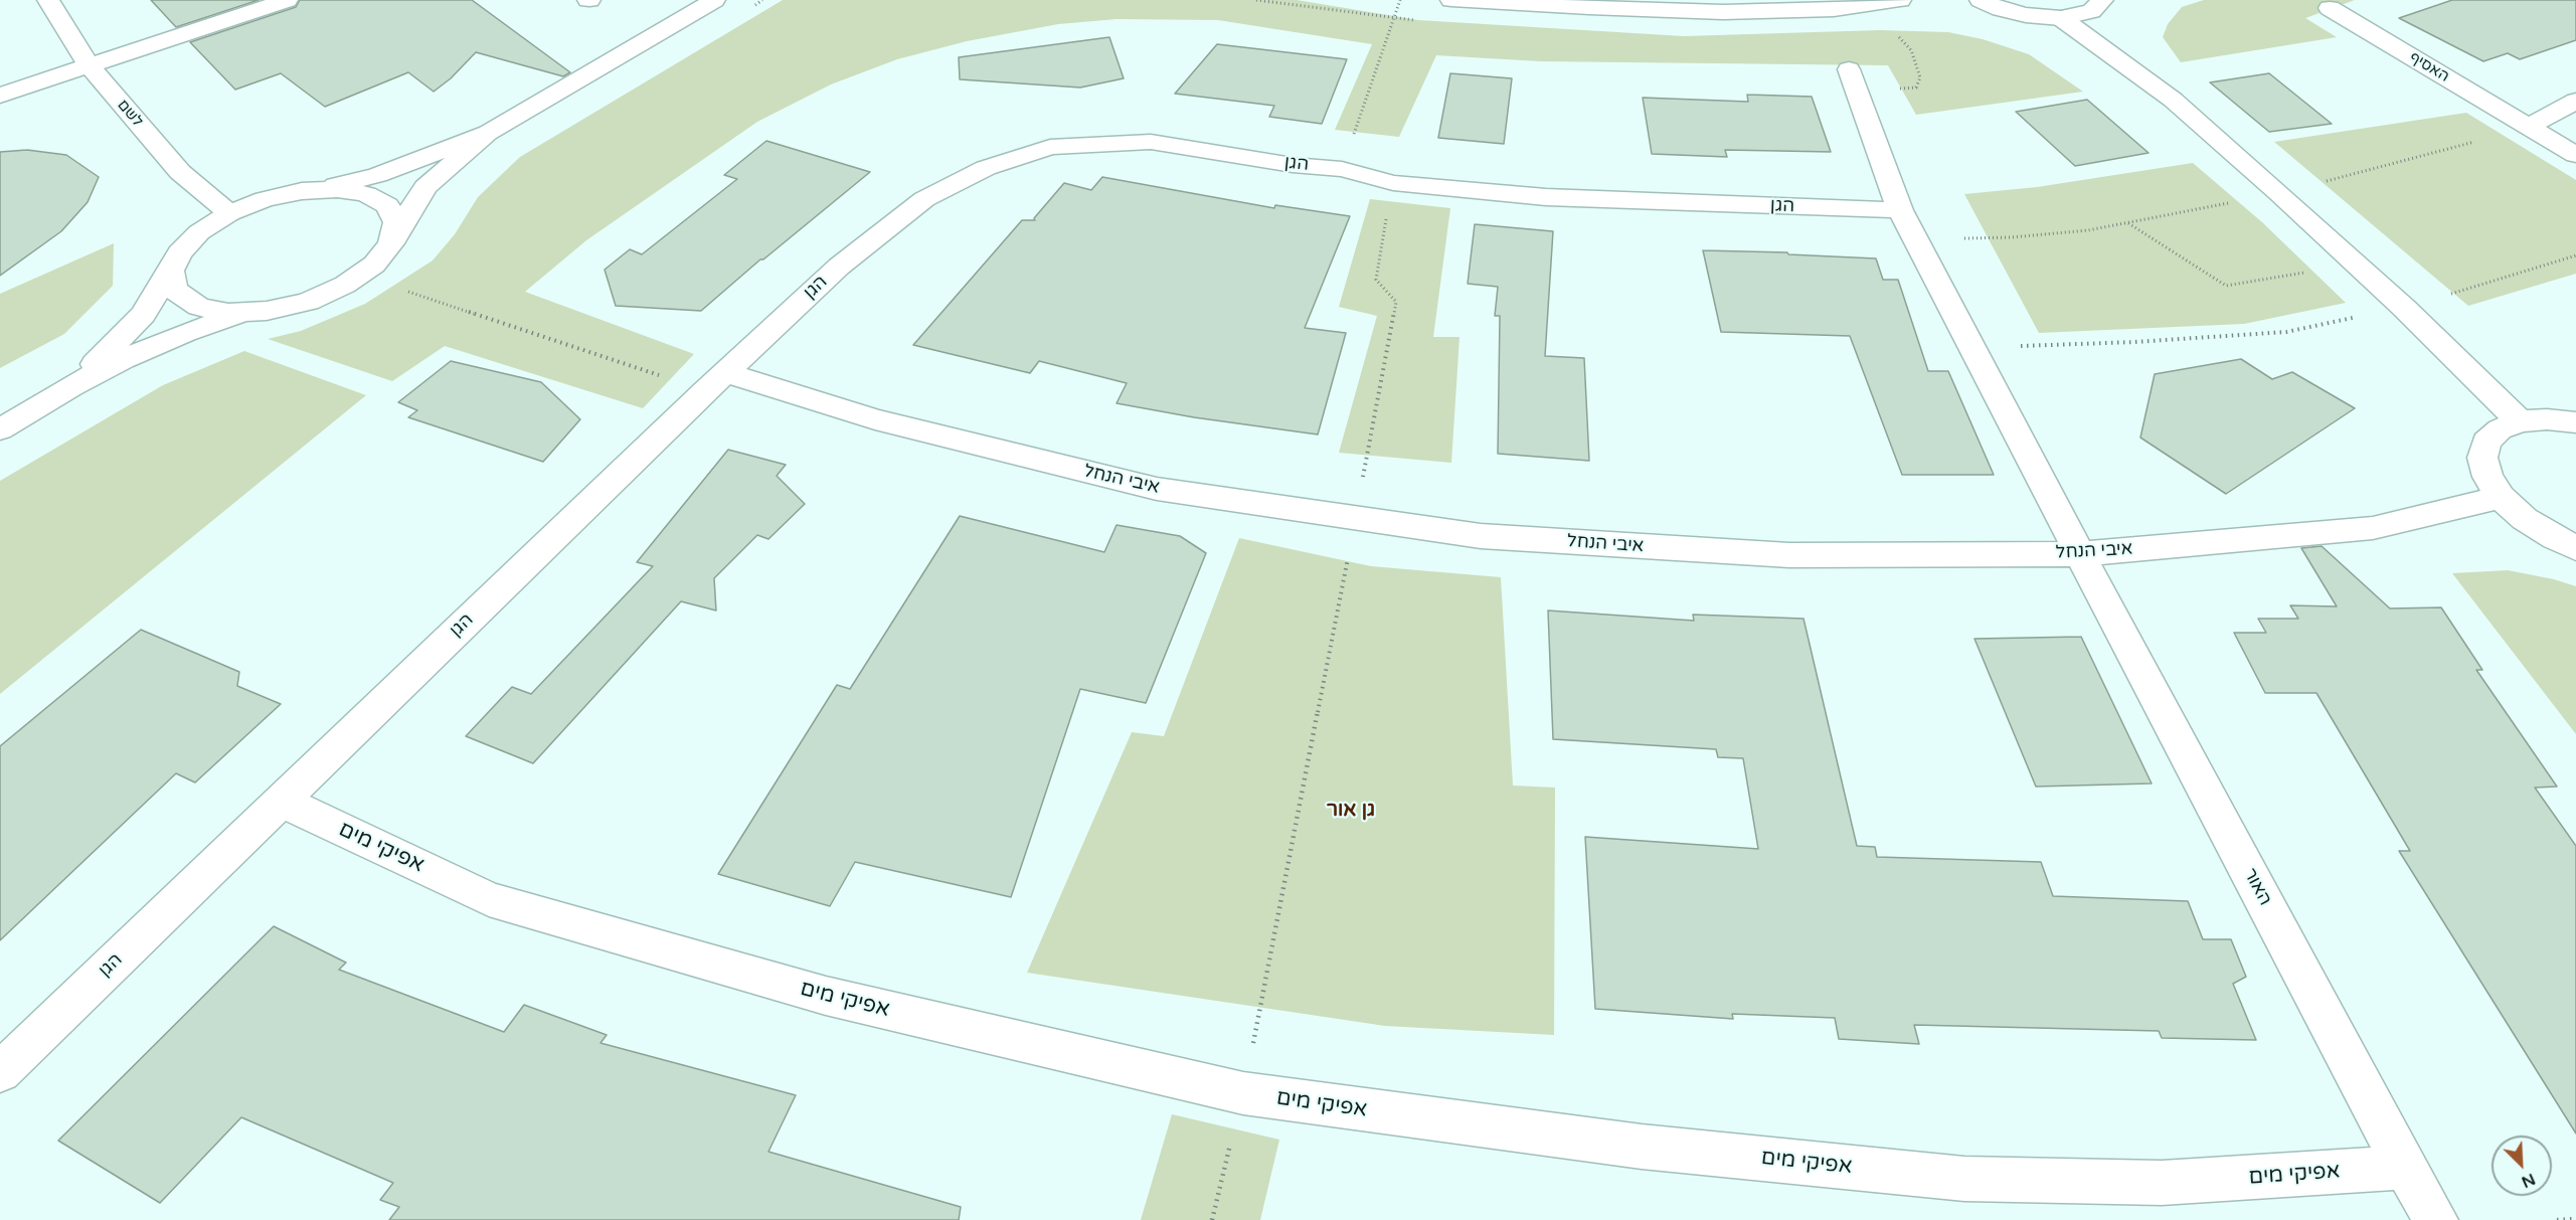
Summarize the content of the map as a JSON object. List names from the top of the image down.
{
  "streets": {
    "street": [
      "האסיף",
      "לשם",
      "הגן",
      "איבי הנחל",
      "אפיקי מים",
      "האור"
    ]
  },
  "crossings": [
    ["הגן", "איבי הנחל"],
    ["הגן", "אפיקי מים"],
    ["איבי הנחל", "האור"],
    ["אפיקי מים", "האור"]
  ],
  "districts": ["גן אור"],
  "north": "bottom right"
}
